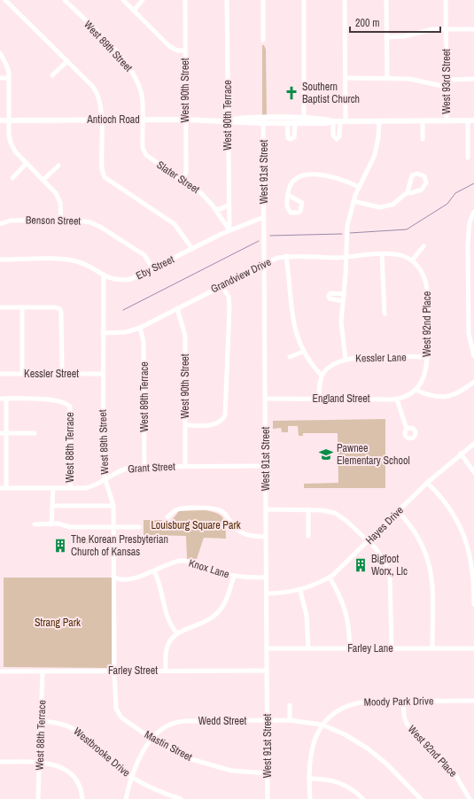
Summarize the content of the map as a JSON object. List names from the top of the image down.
{
  "streets": {
    "main road": ["Antioch Road"],
    "street": [
      "West 89th Street",
      "West 93rd Street",
      "West 90th Street",
      "West 90th Terrace",
      "West 91st Street",
      "Slater Street",
      "Benson Street",
      "Eby Street",
      "Grandview Drive",
      "West 92nd Place",
      "Kessler Lane",
      "Kessler Street",
      "West 89th Terrace",
      "England Street",
      "West 88th Terrace",
      "Grant Street",
      "Hayes Drive",
      "Knox Lane",
      "Farley Lane",
      "Farley Street",
      "Moody Park Drive",
      "Wedd Street",
      "Mastin Street",
      "Westbrooke Drive"
    ]
  },
  "crossings": [
    ["West 89th Street", "Antioch Road"],
    ["West 89th Street", "Slater Street"],
    ["West 89th Street", "Eby Street"],
    ["West 89th Street", "Grandview Drive"],
    ["West 89th Street", "Kessler Street"],
    ["West 89th Street", "Grant Street"],
    ["West 89th Street", "Knox Lane"],
    ["West 89th Street", "Farley Street"],
    ["West 89th Street", "Mastin Street"],
    ["West 93rd Street", "Antioch Road"],
    ["West 90th Street", "Antioch Road"],
    ["West 90th Street", "Slater Street"],
    ["West 90th Street", "Grandview Drive"],
    ["West 90th Street", "Grant Street"],
    ["West 90th Terrace", "Antioch Road"],
    ["West 90th Terrace", "Slater Street"],
    ["West 90th Terrace", "Eby Street"],
    ["Antioch Road", "West 91st Street"],
    ["Antioch Road", "Slater Street"],
    ["West 91st Street", "Eby Street"],
    ["West 91st Street", "Grandview Drive"],
    ["West 91st Street", "England Street"],
    ["West 91st Street", "Grant Street"],
    ["West 91st Street", "Hayes Drive"],
    ["West 91st Street", "Knox Lane"],
    ["West 91st Street", "Farley Lane"],
    ["West 91st Street", "Farley Street"],
    ["West 91st Street", "Wedd Street"],
    ["West 91st Street", "Mastin Street"],
    ["Slater Street", "Eby Street"],
    ["Benson Street", "Eby Street"],
    ["Grandview Drive", "West 92nd Place"],
    ["Grandview Drive", "West 89th Terrace"],
    ["West 92nd Place", "Kessler Lane"],
    ["West 92nd Place", "England Street"],
    ["West 92nd Place", "Moody Park Drive"],
    ["West 89th Terrace", "Grant Street"],
    ["West 88th Terrace", "Grant Street"],
    ["West 88th Terrace", "Farley Street"],
    ["West 88th Terrace", "Westbrooke Drive"],
    ["Farley Street", "Mastin Street"],
    ["Moody Park Drive", "Wedd Street"],
    ["Wedd Street", "Mastin Street"]
  ],
  "parks": ["Louisburg Square Park", "Strang Park"],
  "places": {
    "church": ["Southern Baptist Church"],
    "school or university": ["Pawnee Elementary School"],
    "building": ["The Korean Presbyterian Church of Kansas", "Bigfoot Worx, Llc"]
  },
  "scale_bar": "200 m"
}
